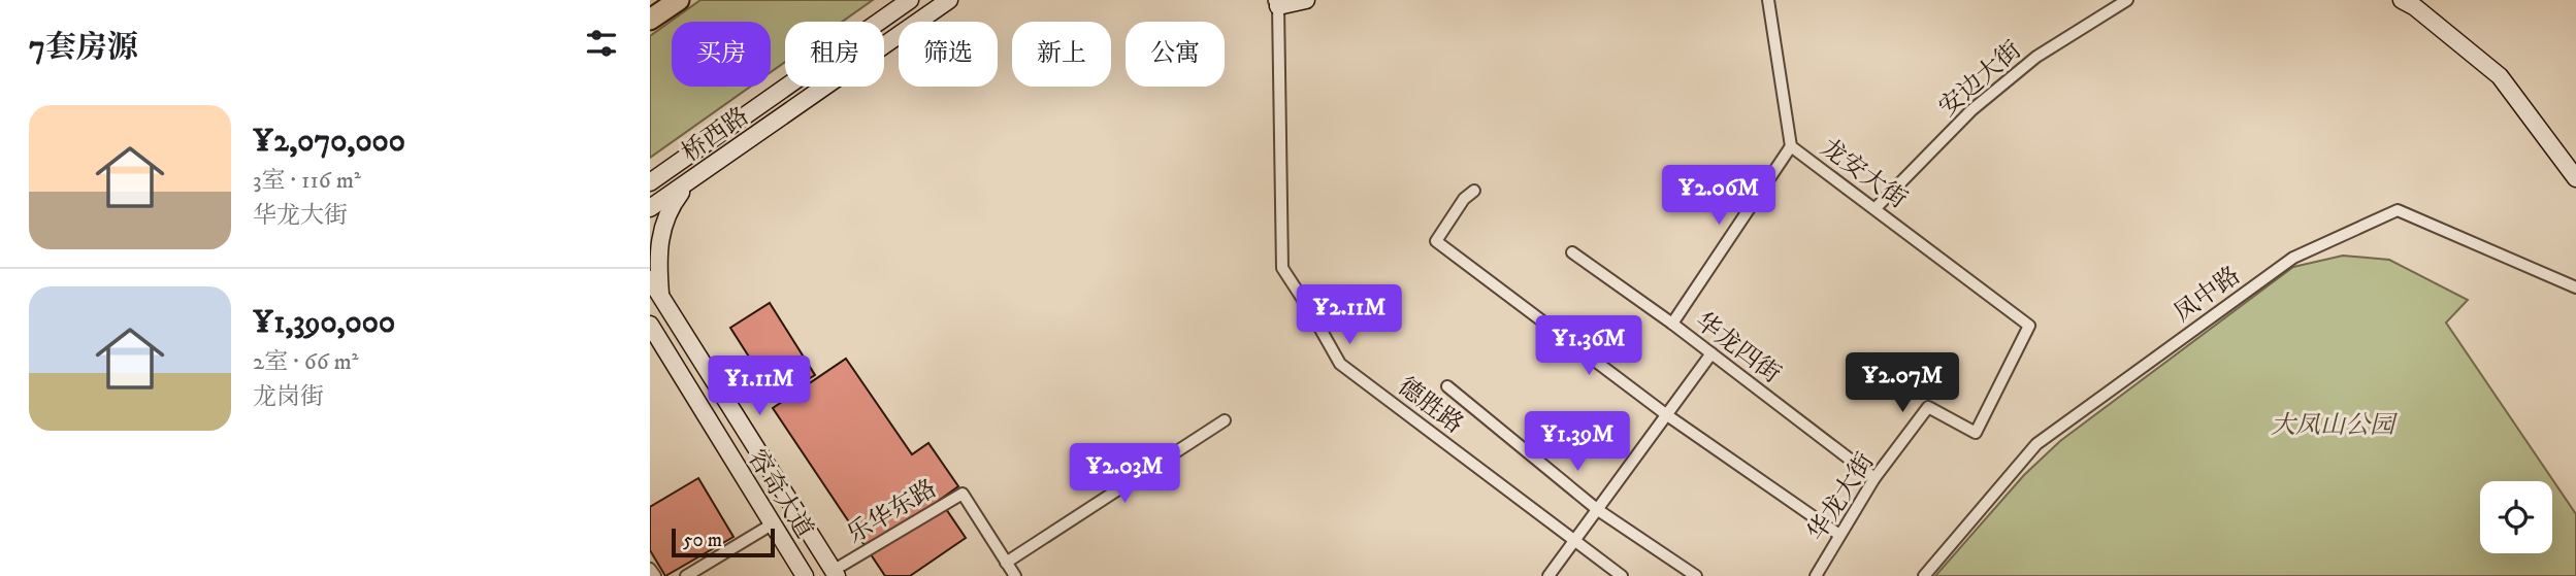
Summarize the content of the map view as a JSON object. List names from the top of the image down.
{
  "streets": {
    "main road": ["桥西路", "容奇大道"],
    "street": [
      "安边大街",
      "龙安大街",
      "凤中路",
      "华龙四街",
      "德胜路",
      "华龙大街",
      "乐华东路"
    ]
  },
  "crossings": [
    ["安边大街", "龙安大街"],
    ["龙安大街", "华龙大街"],
    ["华龙四街", "华龙大街"]
  ],
  "parks": ["大凤山公园"],
  "scale_bar": "50 m",
  "page": {
    "heading": "7套房源",
    "chip": [
      "买房",
      "租房",
      "筛选",
      "新上",
      "公寓"
    ],
    "list": [
      {
        "name": "¥2,070,000",
        "note": "3室 · 116 m² · 华龙大街"
      },
      {
        "name": "¥1,390,000",
        "note": "2室 · 66 m² · 龙岗街"
      }
    ],
    "price": [
      "¥2.06M",
      "¥2.11M",
      "¥1.36M",
      "¥2.07M",
      "¥1.11M",
      "¥1.39M",
      "¥2.03M"
    ],
    "scale": "50 m"
  }
}
